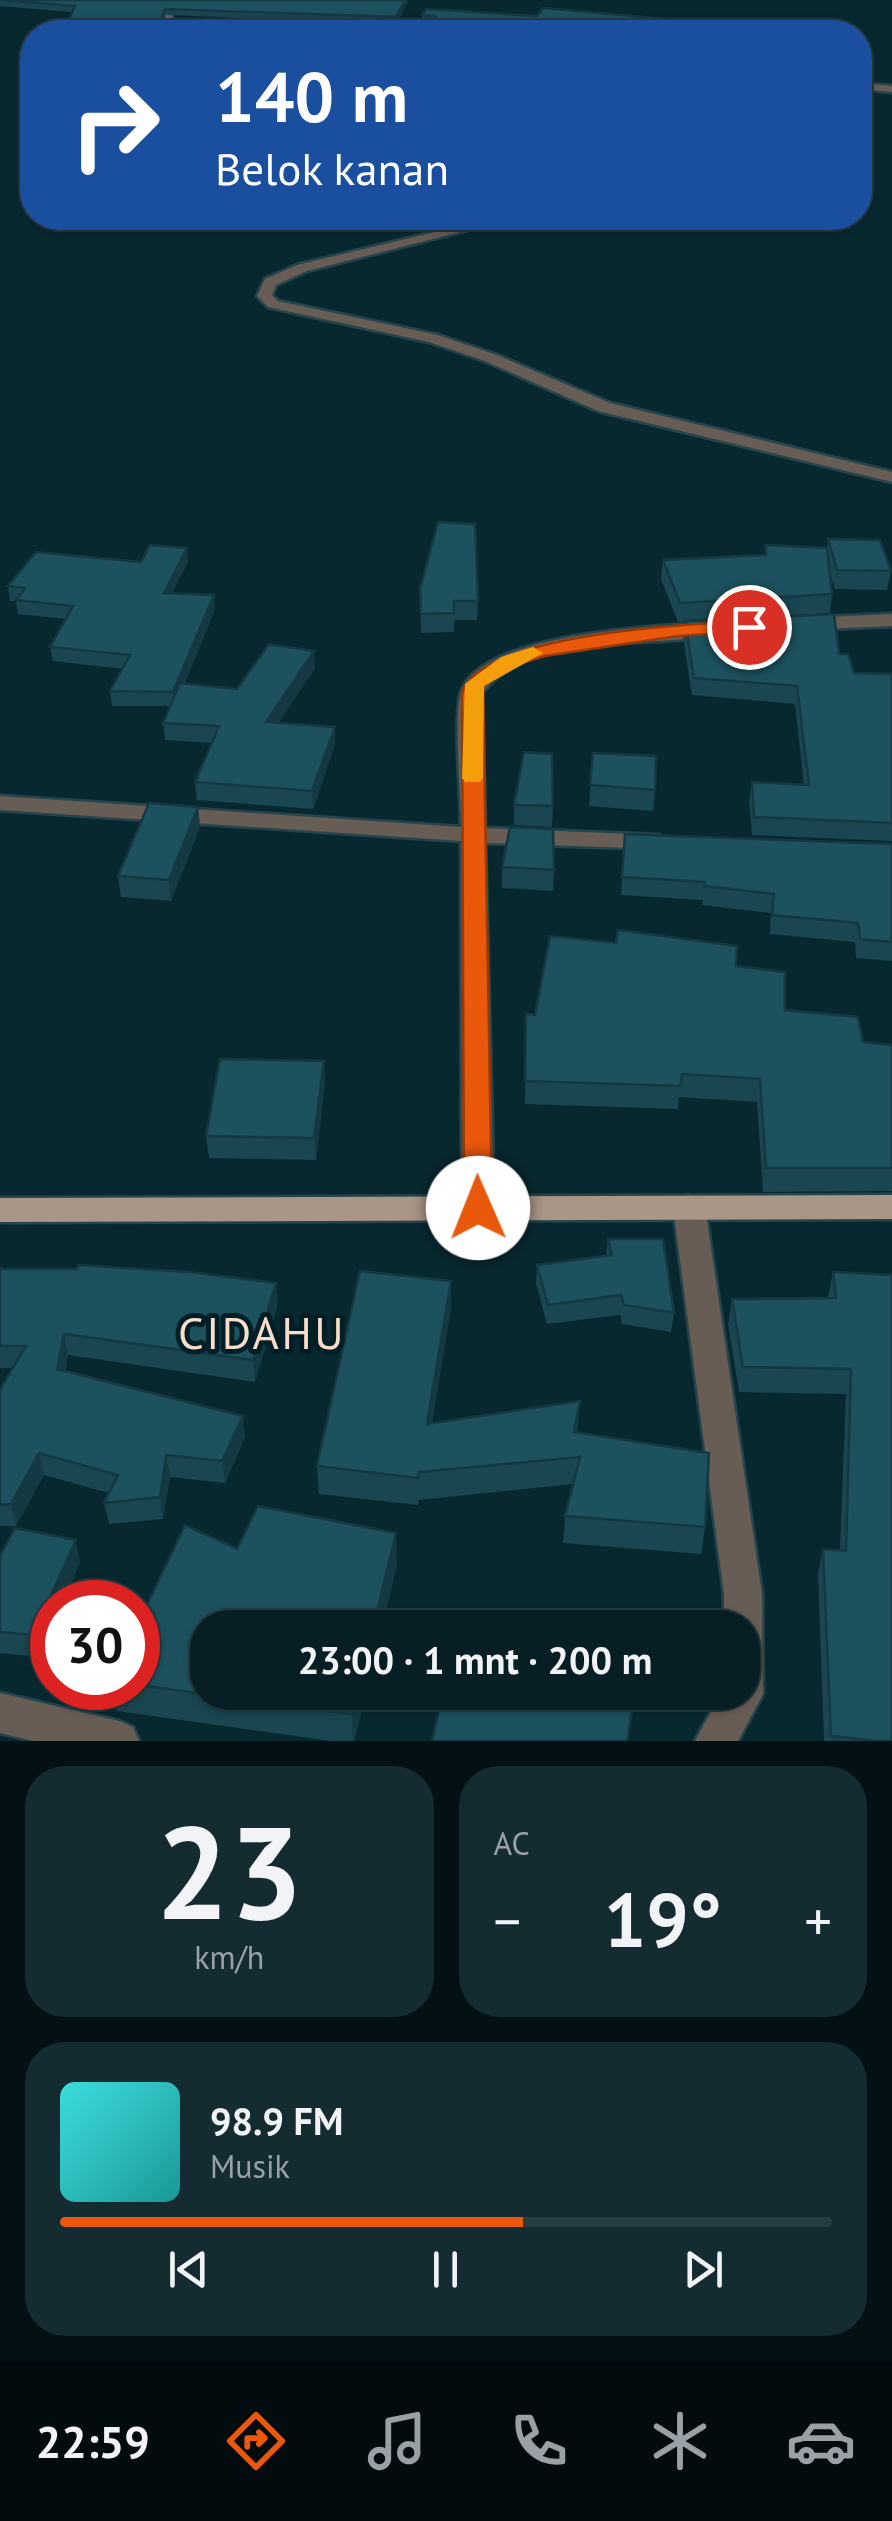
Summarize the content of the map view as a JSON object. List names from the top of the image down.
{
  "districts": ["CIDAHU"],
  "page": {
    "turn": ["140 m", "Belok kanan"],
    "limit": "30",
    "trip": "23:00 · 1 mnt · 200 m",
    "tile": [
      ["23", "km/h"],
      "AC"
    ],
    "heat": ["−", "19°", "+"],
    "song": ["98.9 FM", "Musik"],
    "tabs": "22:59"
  }
}
